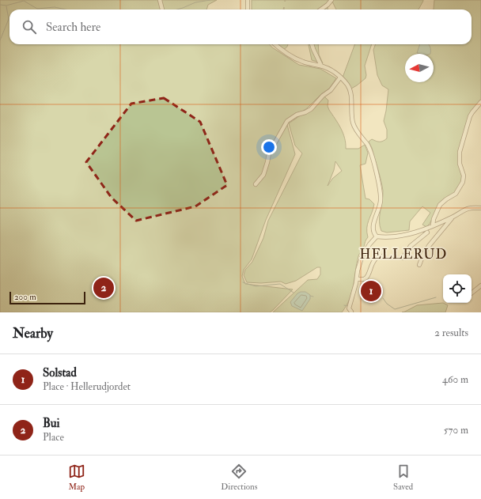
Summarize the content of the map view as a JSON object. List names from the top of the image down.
{
  "districts": ["HELLERUD"],
  "scale_bar": "200 m",
  "north": "left",
  "page": {
    "search": "Search here",
    "pins": ["2", "1"],
    "scale": "200 m",
    "heading": ["Nearby", "2 results"],
    "list": [
      {
        "mark": "1",
        "name": "Solstad",
        "note": "Place · Hellerudjordet",
        "value": "460 m"
      },
      {
        "mark": "2",
        "name": "Bui",
        "note": "Place",
        "value": "570 m"
      }
    ],
    "nav": ["Map", "Directions", "Saved"]
  }
}
